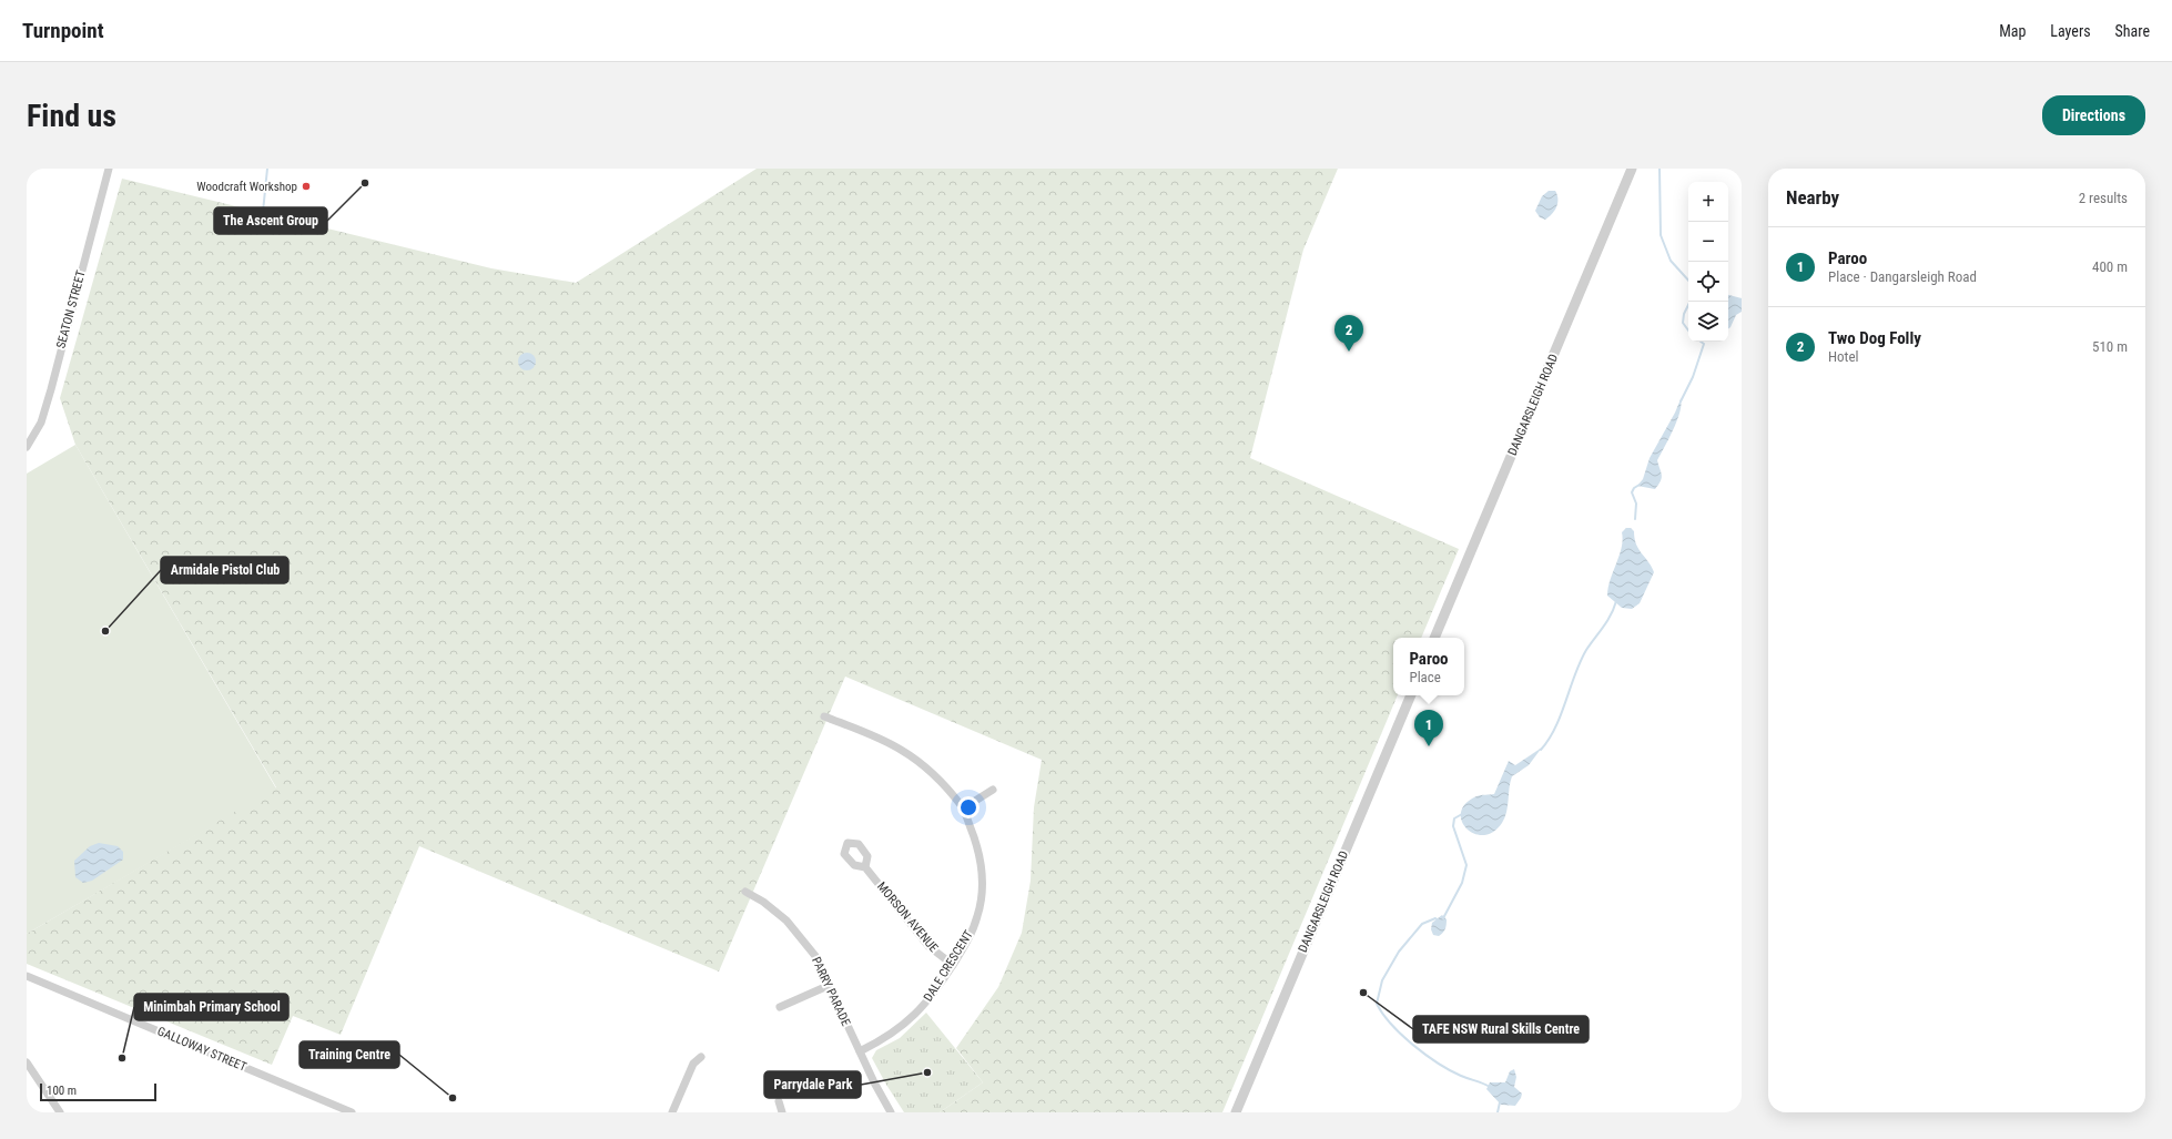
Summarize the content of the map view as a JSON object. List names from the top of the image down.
{
  "streets": {
    "street": [
      "SEATON STREET",
      "DANGARSLEIGH ROAD",
      "MORSON AVENUE",
      "DALE CRESCENT",
      "PARRY PARADE",
      "GALLOWAY STREET"
    ]
  },
  "crossings": [
    ["MORSON AVENUE", "DALE CRESCENT"],
    ["DALE CRESCENT", "PARRY PARADE"]
  ],
  "places": [
    "The Ascent Group",
    "Woodcraft Workshop",
    "Armidale Pistol Club",
    "TAFE NSW Rural Skills Centre",
    "Minimbah Primary School",
    "Parrydale Park",
    "Training Centre"
  ],
  "scale_bar": "100 m",
  "page": {
    "header": "Turnpoint",
    "nav": ["Map", "Layers", "Share"],
    "buttons": "Directions",
    "title": "Find us",
    "heading": ["Nearby", "2 results"],
    "map_buttons": ["+", "−"],
    "list": [
      {
        "mark": "1",
        "name": "Paroo",
        "note": "Place · Dangarsleigh Road",
        "value": "400 m"
      },
      {
        "mark": "2",
        "name": "Two Dog Folly",
        "note": "Hotel",
        "value": "510 m"
      }
    ],
    "pins": ["2", "1"],
    "popup": ["Paroo", "Place"],
    "scale": "100 m"
  }
}
